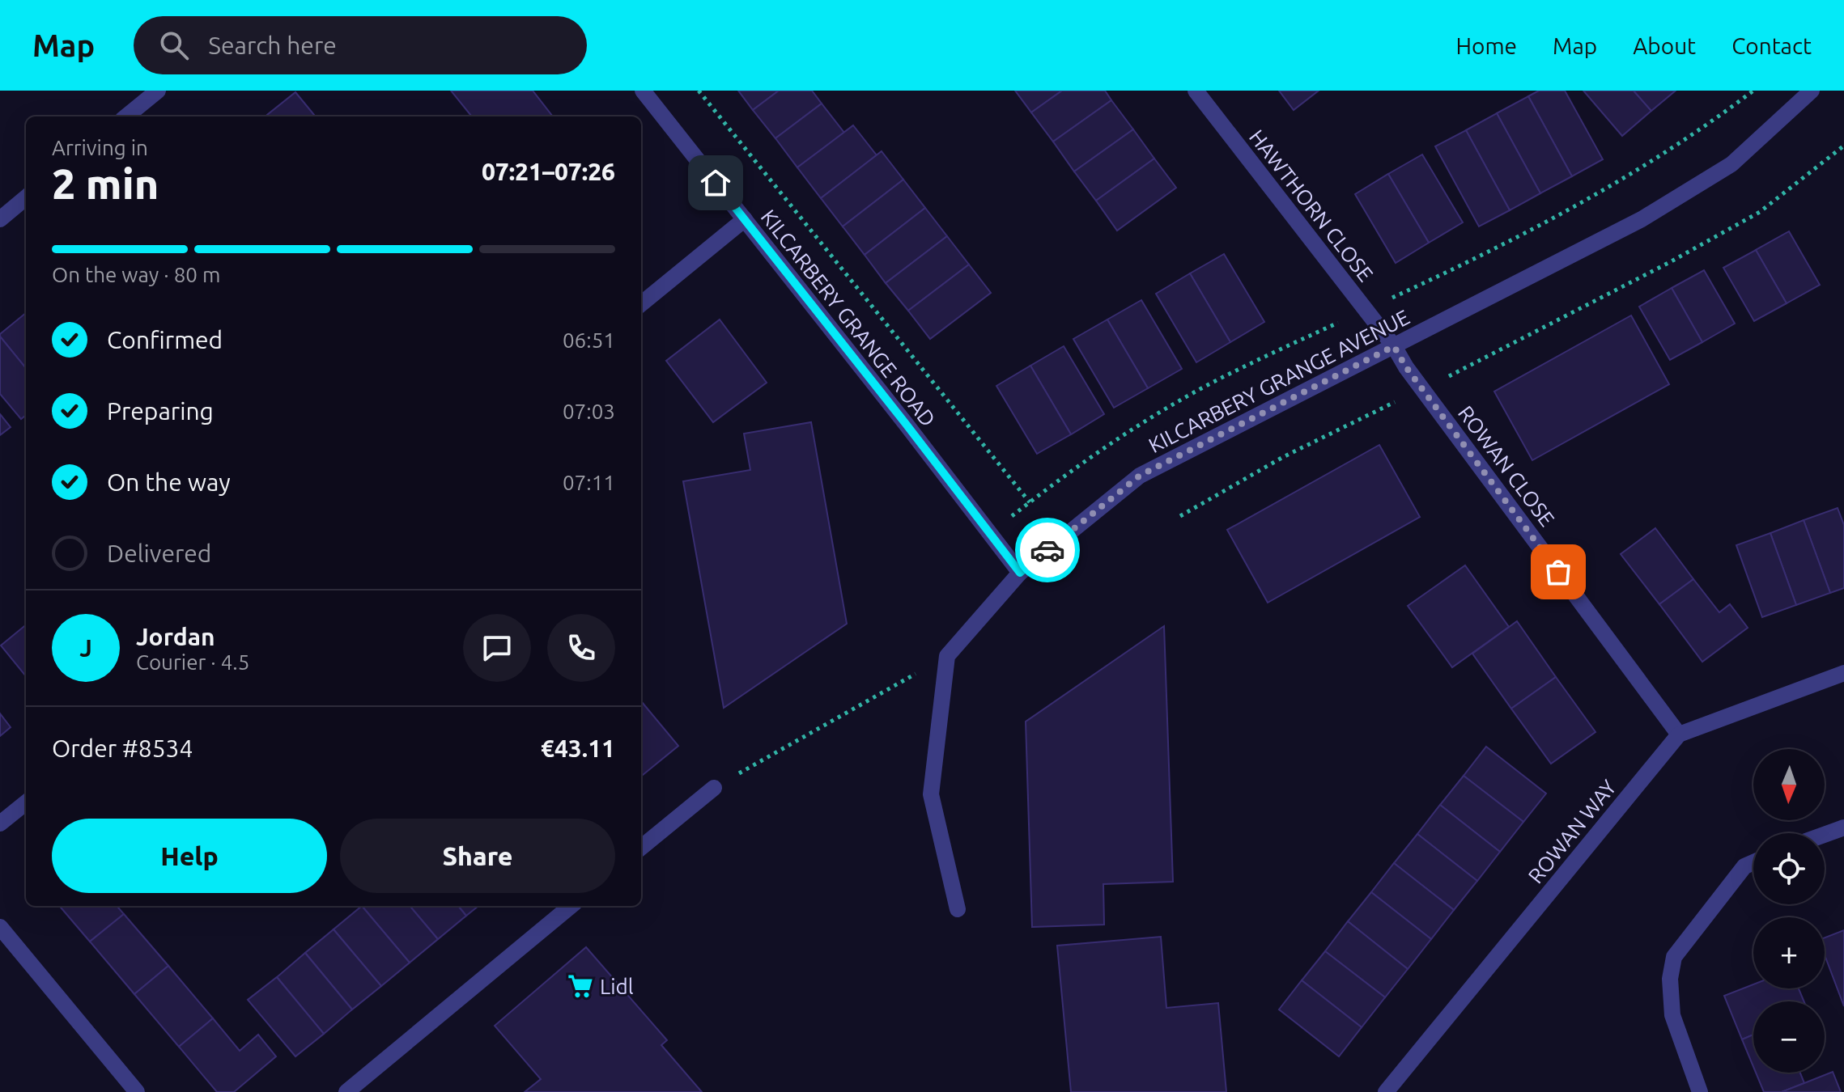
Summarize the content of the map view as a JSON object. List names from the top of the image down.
{
  "streets": {
    "street": [
      "HAWTHORN CLOSE",
      "KILCARBERY GRANGE ROAD",
      "KILCARBERY GRANGE AVENUE",
      "ROWAN CLOSE",
      "ROWAN WAY"
    ]
  },
  "crossings": [
    ["HAWTHORN CLOSE", "KILCARBERY GRANGE AVENUE"],
    ["HAWTHORN CLOSE", "ROWAN CLOSE"],
    ["KILCARBERY GRANGE ROAD", "KILCARBERY GRANGE AVENUE"],
    ["KILCARBERY GRANGE AVENUE", "ROWAN CLOSE"],
    ["ROWAN CLOSE", "ROWAN WAY"]
  ],
  "places": {
    "supermarket": ["Lidl"]
  },
  "north": "bottom",
  "page": {
    "header": "Map",
    "search": "Search here",
    "nav": [
      "Home",
      "Map",
      "About",
      "Contact"
    ],
    "heading": ["2 min", "Arriving in", "07:21–07:26"],
    "panel": [
      "Jordan",
      "Courier · 4.5",
      "Order #8534",
      "€43.11"
    ],
    "bar": "On the way · 80 m",
    "list": [
      ["Confirmed", "06:51"],
      ["Preparing", "07:03"],
      ["On the way", "07:11"],
      "Delivered"
    ],
    "round": "J",
    "map_buttons": ["+", "−"],
    "buttons": ["Help", "Share"]
  }
}
